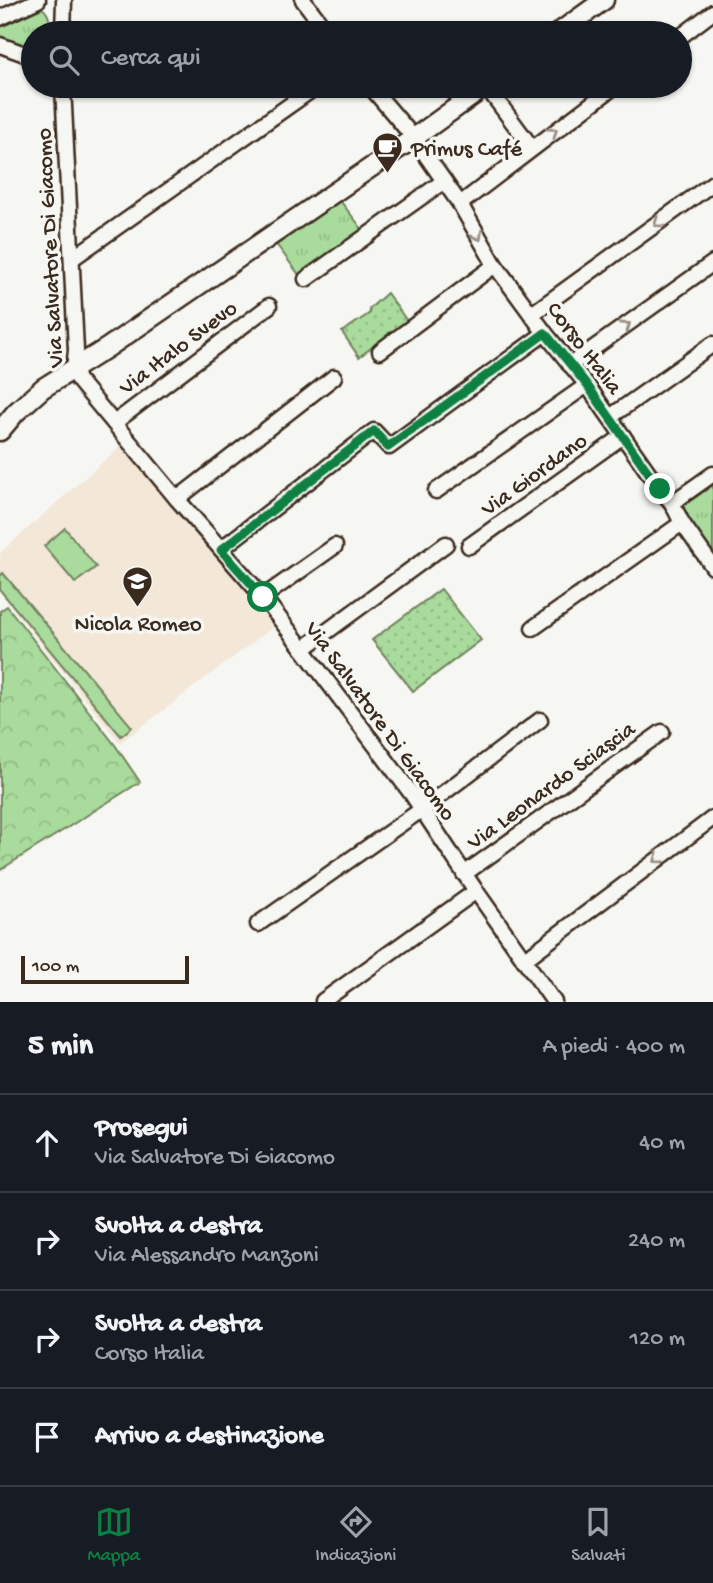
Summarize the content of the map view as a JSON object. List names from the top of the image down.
{
  "streets": {
    "street": [
      "Via Salvatore Di Giacomo",
      "Via Italo Svevo",
      "Corso Italia",
      "Via Giordano",
      "Via Leonardo Sciascia"
    ]
  },
  "crossings": [
    ["Via Salvatore Di Giacomo", "Via Italo Svevo"],
    ["Via Salvatore Di Giacomo", "Via Leonardo Sciascia"],
    ["Corso Italia", "Via Giordano"]
  ],
  "places": {
    "cafe": ["Primus Café"],
    "school or university": ["Nicola Romeo"]
  },
  "scale_bar": "100 m",
  "page": {
    "search": "Cerca qui",
    "scale": "100 m",
    "heading": ["5 min", "A piedi · 400 m"],
    "list": [
      ["Prosegui", "Via Salvatore Di Giacomo", "40 m"],
      ["Svolta a destra", "Via Alessandro Manzoni", "240 m"],
      ["Svolta a destra", "Corso Italia", "120 m"],
      "Arrivo a destinazione"
    ],
    "nav": ["Mappa", "Indicazioni", "Salvati"]
  }
}
